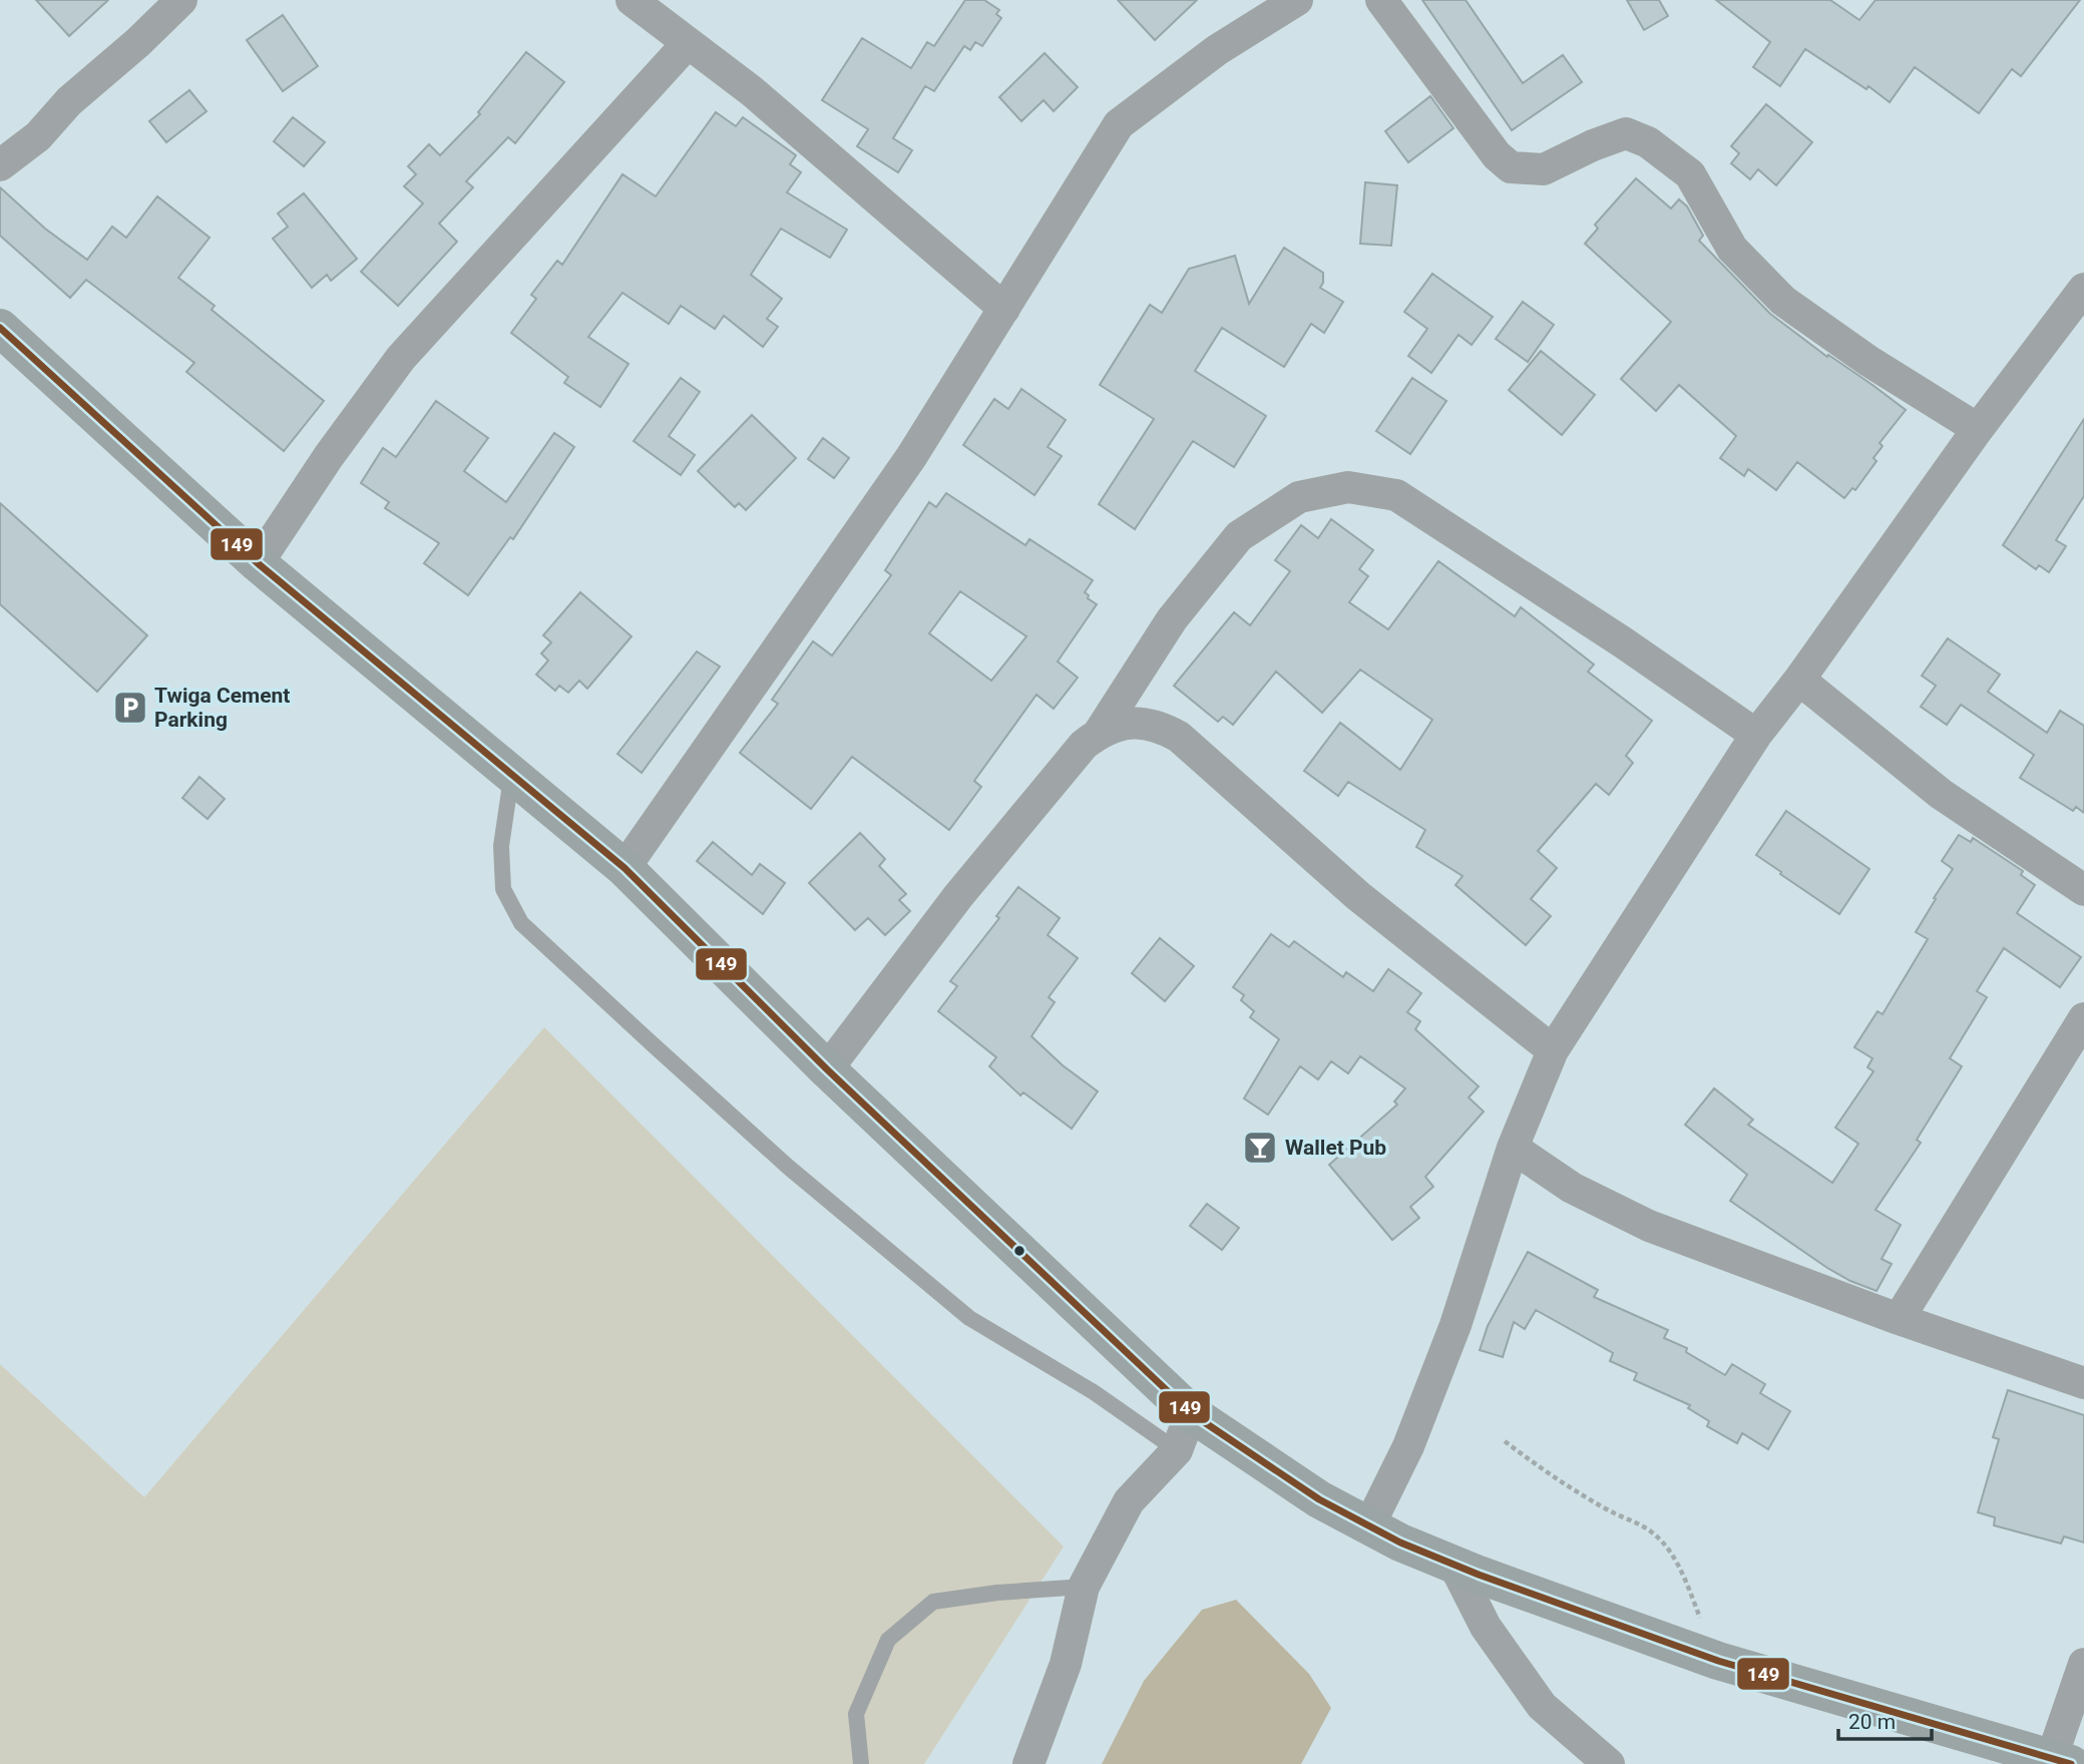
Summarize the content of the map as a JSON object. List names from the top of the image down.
{
  "places": {
    "parking": ["Twiga Cement Parking"],
    "bar": ["Wallet Pub"]
  },
  "lines": ["transit line 149"],
  "scale_bar": "20 m"
}
